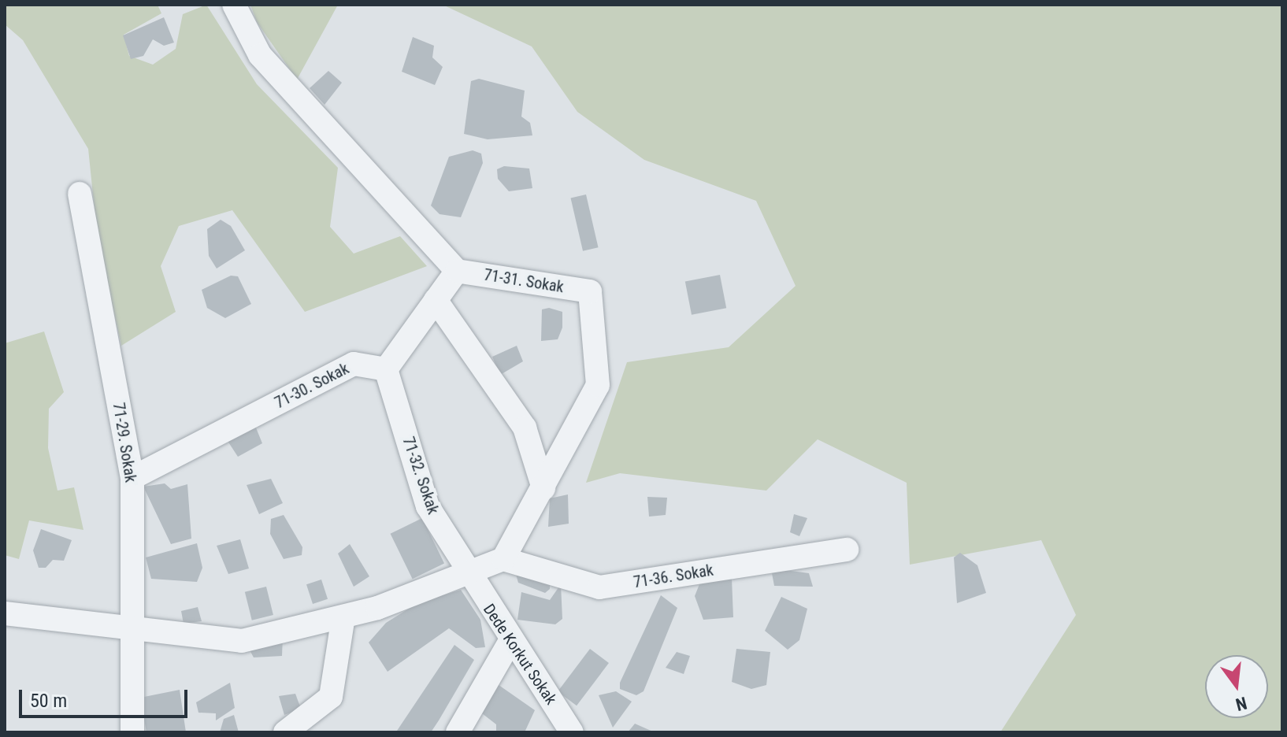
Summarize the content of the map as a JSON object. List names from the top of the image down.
{
  "streets": {
    "street": [
      "71-31. Sokak",
      "71-30. Sokak",
      "71-29. Sokak",
      "71-32. Sokak",
      "71-36. Sokak",
      "Dede Korkut Sokak"
    ]
  },
  "crossings": [
    ["71-30. Sokak", "71-29. Sokak"],
    ["71-30. Sokak", "71-32. Sokak"],
    ["71-32. Sokak", "Dede Korkut Sokak"]
  ],
  "scale_bar": "50 m",
  "north": "bottom"
}
